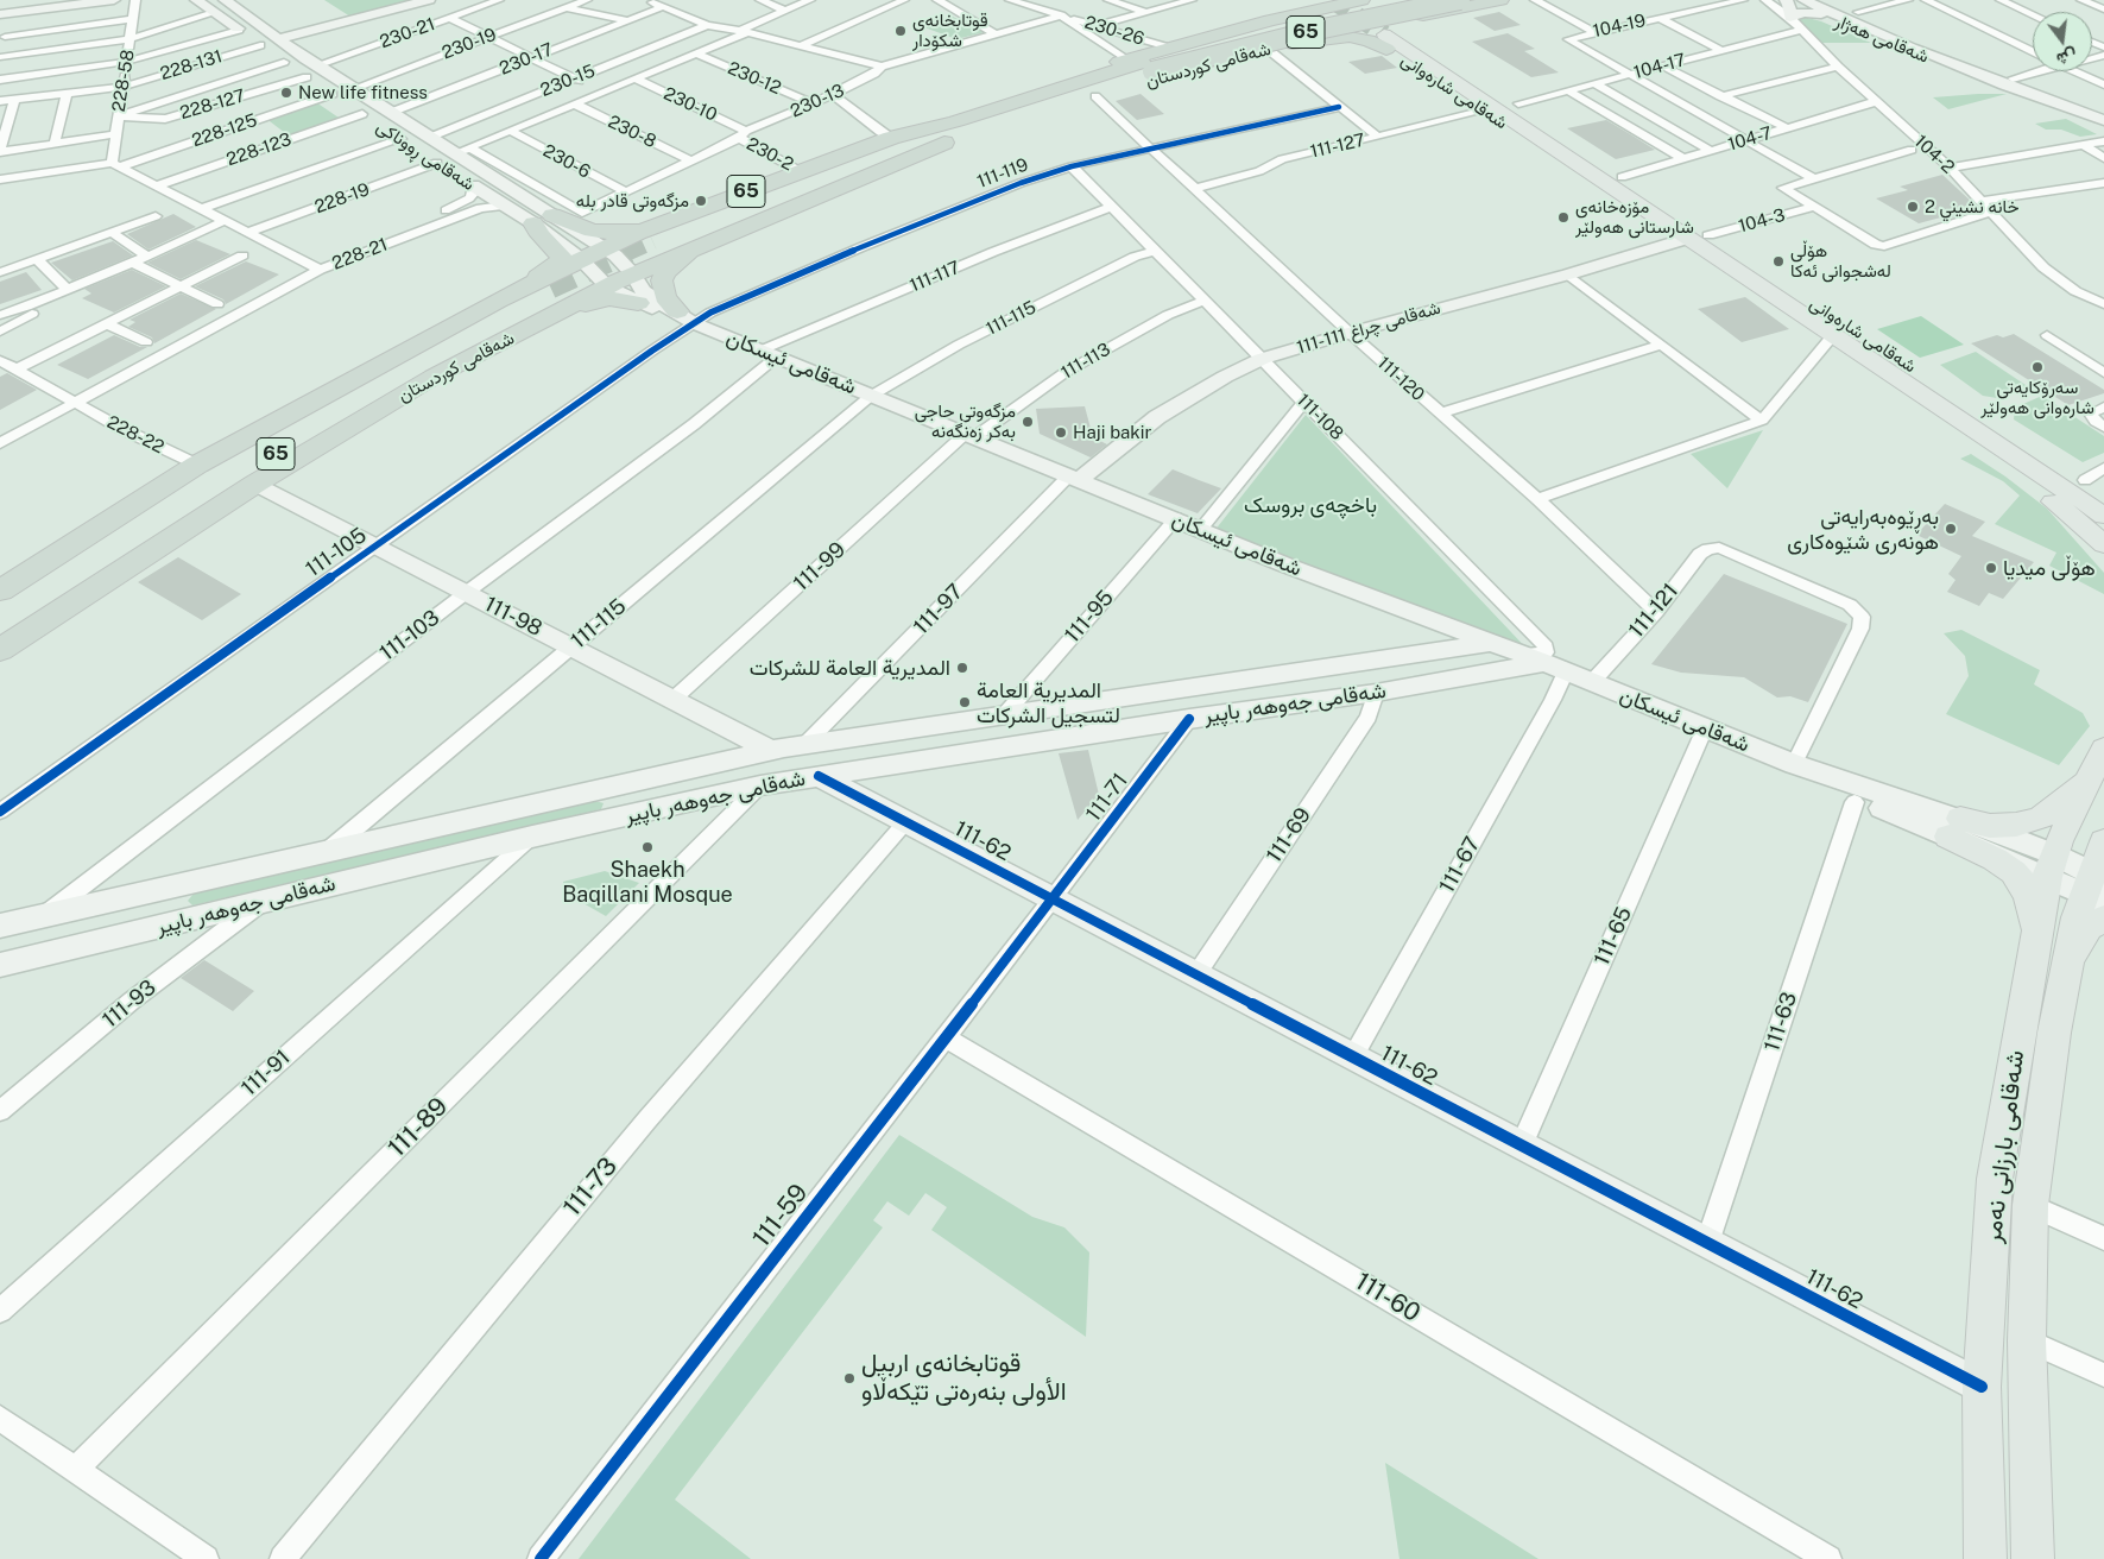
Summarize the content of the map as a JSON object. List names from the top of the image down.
{
  "streets": {
    "highway": ["65", "شەقامی کوردستان"],
    "main road": [
      "شەقامی هەژار",
      "شەقامی شارەوانی",
      "شەقامی ڕووناکی",
      "شەقامی چراغ 111-111",
      "شەقامی ئیسکان",
      "111-98",
      "شەقامی جەوهەر باپیر",
      "111-62",
      "شەقامی بارزانی نەمر"
    ],
    "street": [
      "104-19",
      "230-26",
      "230-21",
      "230-19",
      "230-17",
      "228-131",
      "104-17",
      "230-12",
      "228-58",
      "230-15",
      "230-13",
      "228-127",
      "230-10",
      "228-125",
      "230-8",
      "104-7",
      "111-127",
      "228-123",
      "230-2",
      "104-2",
      "230-6",
      "111-119",
      "228-19",
      "104-3",
      "228-21",
      "111-117",
      "111-115",
      "111-113",
      "111-120",
      "111-108",
      "228-22",
      "111-105",
      "111-99",
      "111-97",
      "111-121",
      "111-95",
      "111-103",
      "111-71",
      "111-69",
      "111-67",
      "111-65",
      "111-93",
      "111-63",
      "111-91",
      "111-89",
      "111-73",
      "111-59",
      "111-60"
    ]
  },
  "crossings": [
    ["104-19", "104-17"],
    ["230-26", "شەقامی کوردستان"],
    ["230-26", "230-13"],
    ["230-21", "228-127"],
    ["230-21", "شەقامی ڕووناکی"],
    ["230-19", "شەقامی ڕووناکی"],
    ["230-17", "228-123"],
    ["230-17", "شەقامی ڕووناکی"],
    ["228-131", "228-58"],
    ["228-131", "شەقامی ڕووناکی"],
    ["شەقامی کوردستان", "شەقامی شارەوانی"],
    ["شەقامی کوردستان", "230-2"],
    ["شەقامی کوردستان", "شەقامی ڕووناکی"],
    ["شەقامی کوردستان", "شەقامی ئیسکان"],
    ["شەقامی کوردستان", "111-120"],
    ["شەقامی کوردستان", "228-22"],
    ["شەقامی کوردستان", "111-98"],
    ["104-17", "شەقامی شارەوانی"],
    ["104-17", "104-2"],
    ["230-12", "230-13"],
    ["228-58", "228-127"],
    ["228-58", "228-125"],
    ["230-15", "شەقامی ڕووناکی"],
    ["شەقامی شارەوانی", "104-7"],
    ["شەقامی شارەوانی", "111-127"],
    ["شەقامی شارەوانی", "104-3"],
    ["شەقامی شارەوانی", "شەقامی چراغ 111-111"],
    ["230-13", "230-10"],
    ["230-13", "230-8"],
    ["230-13", "230-2"],
    ["230-13", "230-6"],
    ["228-127", "شەقامی ڕووناکی"],
    ["230-10", "230-2"],
    ["228-125", "228-123"],
    ["228-125", "شەقامی ڕووناکی"],
    ["104-7", "104-2"],
    ["111-127", "111-120"],
    ["228-123", "شەقامی ڕووناکی"],
    ["شەقامی ڕووناکی", "228-19"],
    ["شەقامی ڕووناکی", "228-21"],
    ["شەقامی ڕووناکی", "شەقامی ئیسکان"],
    ["111-119", "شەقامی ئیسکان"],
    ["111-119", "111-120"],
    ["111-119", "111-108"],
    ["111-119", "111-105"],
    ["111-117", "شەقامی ئیسکان"],
    ["111-117", "111-108"],
    ["111-117", "111-103"],
    ["111-115", "شەقامی ئیسکان"],
    ["111-115", "111-108"],
    ["111-115", "111-98"],
    ["111-115", "شەقامی جەوهەر باپیر"],
    ["شەقامی چراغ 111-111", "شەقامی ئیسکان"],
    ["شەقامی چراغ 111-111", "111-120"],
    ["شەقامی چراغ 111-111", "111-108"],
    ["شەقامی چراغ 111-111", "111-97"],
    ["111-113", "شەقامی ئیسکان"],
    ["111-113", "111-108"],
    ["111-113", "111-99"],
    ["شەقامی ئیسکان", "111-108"],
    ["شەقامی ئیسکان", "111-105"],
    ["شەقامی ئیسکان", "111-99"],
    ["شەقامی ئیسکان", "111-97"],
    ["شەقامی ئیسکان", "111-121"],
    ["شەقامی ئیسکان", "111-95"],
    ["شەقامی ئیسکان", "111-103"],
    ["شەقامی ئیسکان", "شەقامی جەوهەر باپیر"],
    ["شەقامی ئیسکان", "111-67"],
    ["شەقامی ئیسکان", "111-65"],
    ["شەقامی ئیسکان", "شەقامی بارزانی نەمر"],
    ["111-120", "111-121"],
    ["111-108", "شەقامی جەوهەر باپیر"],
    ["111-108", "111-67"],
    ["111-105", "111-98"],
    ["111-99", "111-98"],
    ["111-97", "شەقامی جەوهەر باپیر"],
    ["111-98", "111-103"],
    ["111-98", "شەقامی جەوهەر باپیر"],
    ["111-95", "شەقامی جەوهەر باپیر"],
    ["111-103", "شەقامی جەوهەر باپیر"],
    ["شەقامی جەوهەر باپیر", "111-71"],
    ["شەقامی جەوهەر باپیر", "111-69"],
    ["شەقامی جەوهەر باپیر", "111-62"],
    ["شەقامی جەوهەر باپیر", "111-67"],
    ["شەقامی جەوهەر باپیر", "111-93"],
    ["شەقامی جەوهەر باپیر", "111-91"],
    ["شەقامی جەوهەر باپیر", "111-89"],
    ["111-71", "111-62"],
    ["111-71", "111-59"],
    ["111-69", "111-62"],
    ["111-62", "111-67"],
    ["111-62", "111-65"],
    ["111-62", "111-63"],
    ["111-62", "شەقامی بارزانی نەمر"],
    ["111-62", "111-73"],
    ["111-62", "111-59"],
    ["111-59", "111-60"]
  ],
  "parks": ["باخچەی بروسک"],
  "places": [
    "قوتابخانەی شكۆدار",
    "New life fitness",
    "مزگەوتی قادر بلە",
    "خانه نشيني 2",
    "مۆزەخانەی شارستانی هەولێر",
    "هۆڵی لەشجوانی ئەکا",
    "سەرۆکایەتی شارەوانی هەولێر",
    "مزگەوتی حاجی بەکر زەنگەنە",
    "Haji bakir",
    "بەڕێوەبەرایەتی هونەری شێوەکاری",
    "هۆڵی میدیا",
    "المديرية العامة للشركات",
    "المديرية العامة لتسجيل الشركات",
    "Shaekh Baqillani Mosque",
    "قوتابخانەى اربيل الأولى بنەرەتی تێکەڵاو"
  ],
  "north": "bottom"
}
